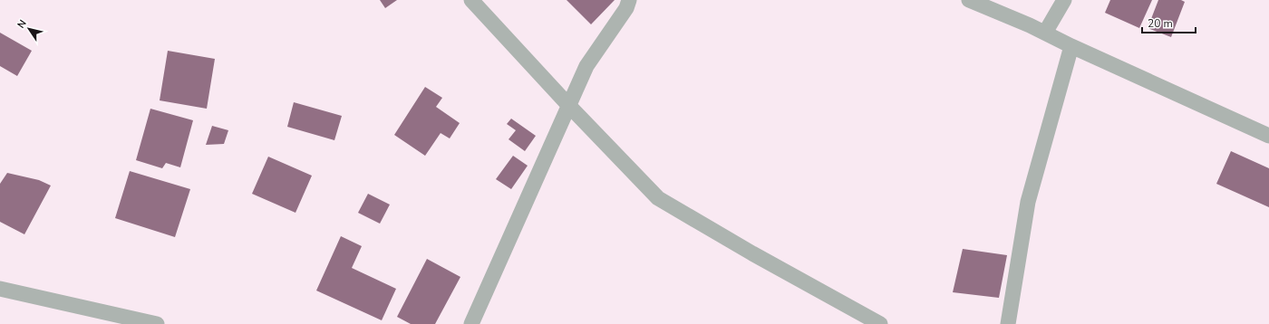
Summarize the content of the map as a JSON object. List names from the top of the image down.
{
  "scale_bar": "20 m",
  "north": "top left"
}
